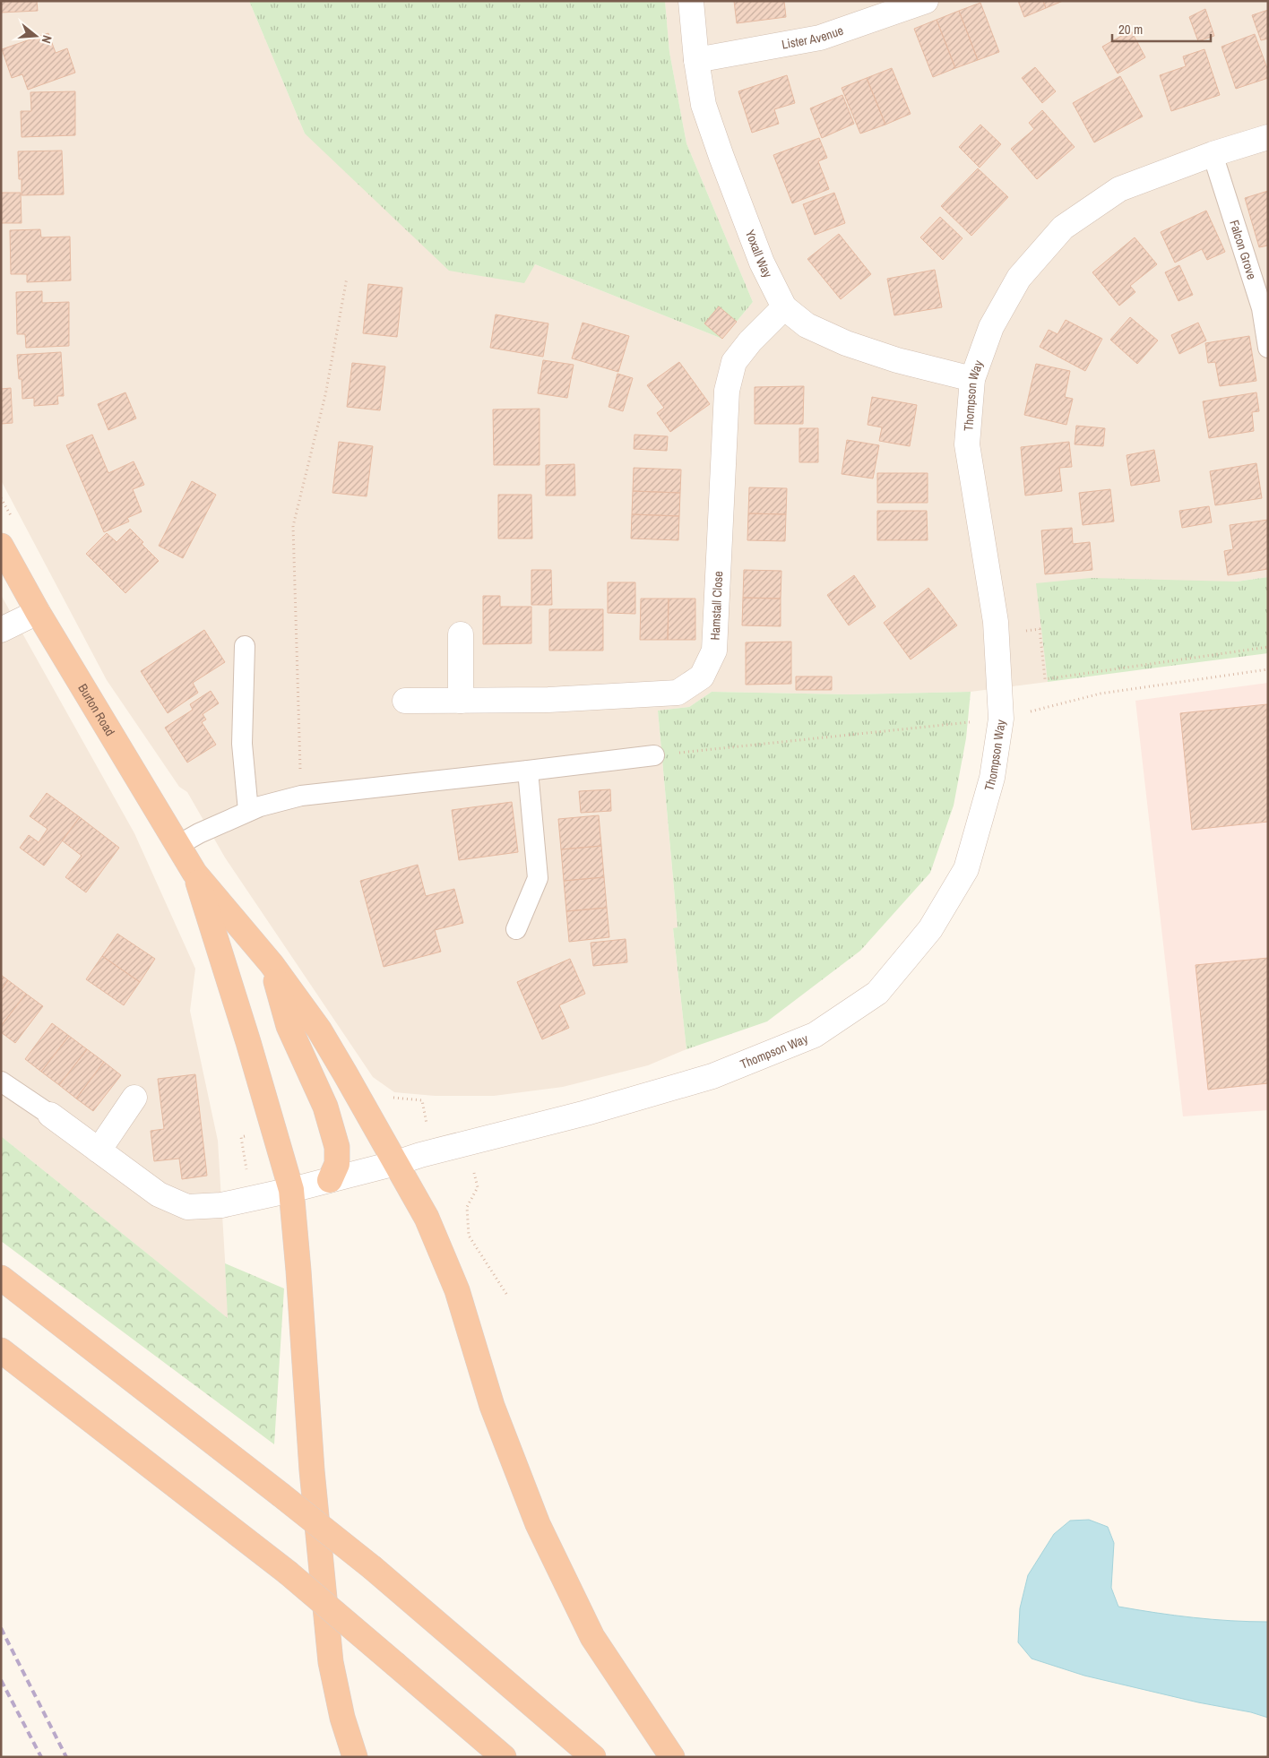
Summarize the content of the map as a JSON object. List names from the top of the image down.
{
  "streets": {
    "highway": ["Burton Road"],
    "street": [
      "Lister Avenue",
      "Yoxall Way",
      "Thompson Way",
      "Hamstall Close"
    ],
    "lane": ["Falcon Grove"]
  },
  "crossings": [
    ["Lister Avenue", "Yoxall Way"],
    ["Falcon Grove", "Thompson Way"],
    ["Yoxall Way", "Thompson Way"],
    ["Yoxall Way", "Hamstall Close"]
  ],
  "scale_bar": "20 m",
  "north": "right"
}
